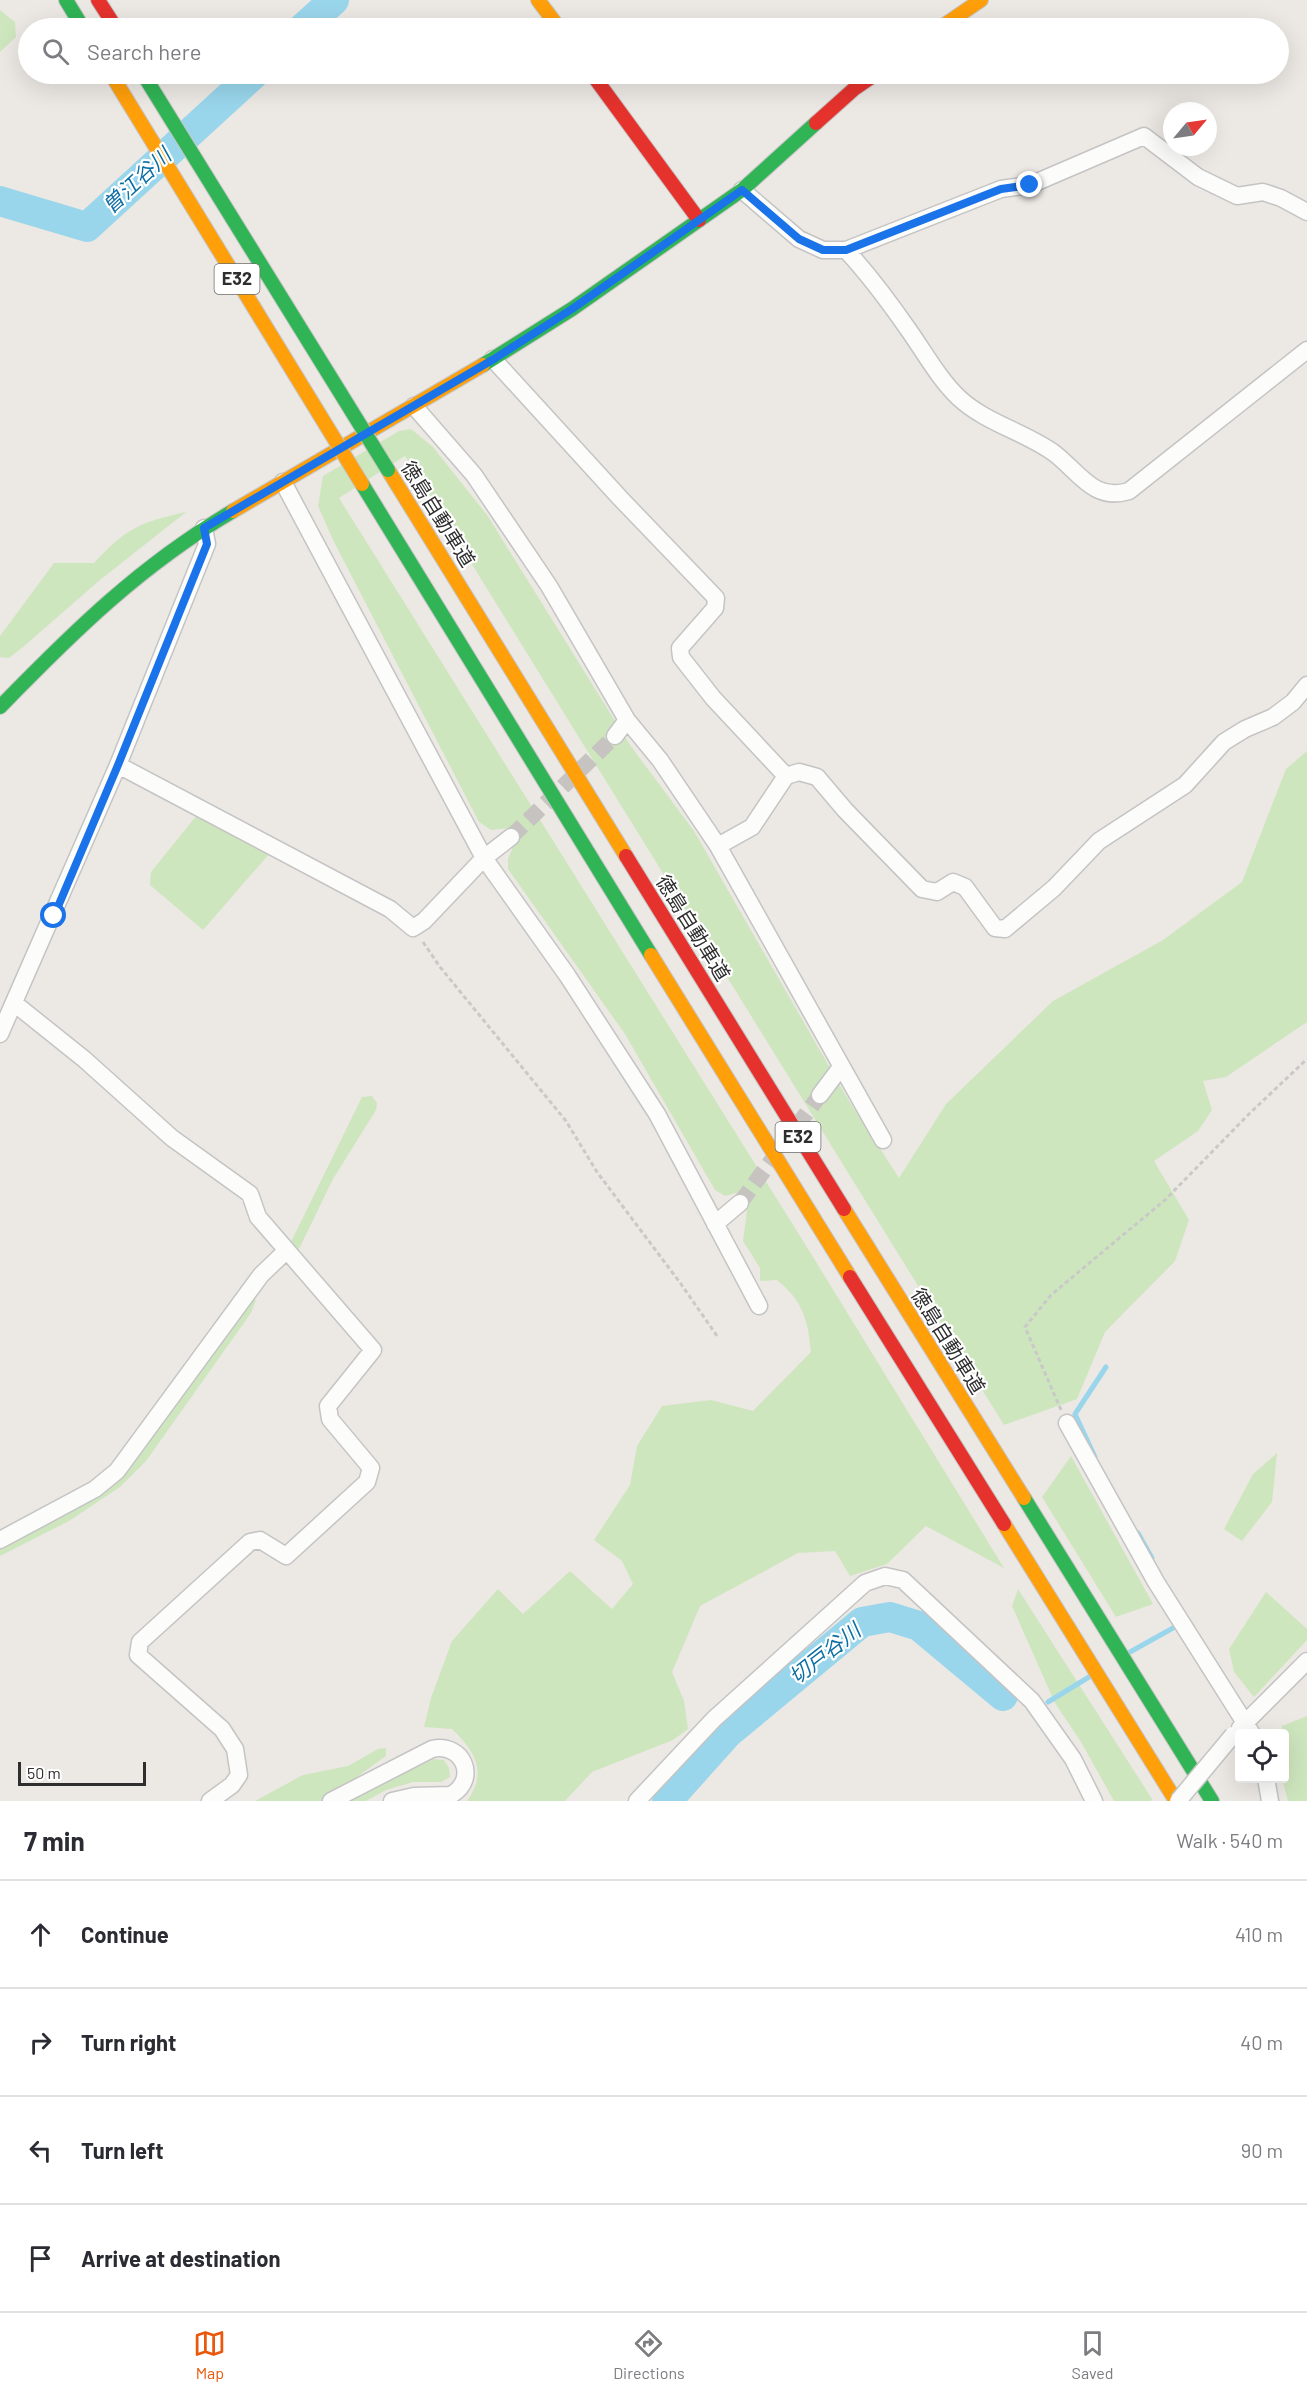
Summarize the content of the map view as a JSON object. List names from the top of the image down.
{
  "streets": {
    "main road": ["E32", "徳島自動車道"]
  },
  "water": ["曽江谷川", "切戸谷川"],
  "scale_bar": "50 m",
  "north": "top right",
  "page": {
    "search": "Search here",
    "scale": "50 m",
    "heading": ["7 min", "Walk · 540 m"],
    "list": [
      ["Continue", "410 m"],
      ["Turn right", "40 m"],
      ["Turn left", "90 m"],
      "Arrive at destination"
    ],
    "nav": ["Map", "Directions", "Saved"]
  }
}
